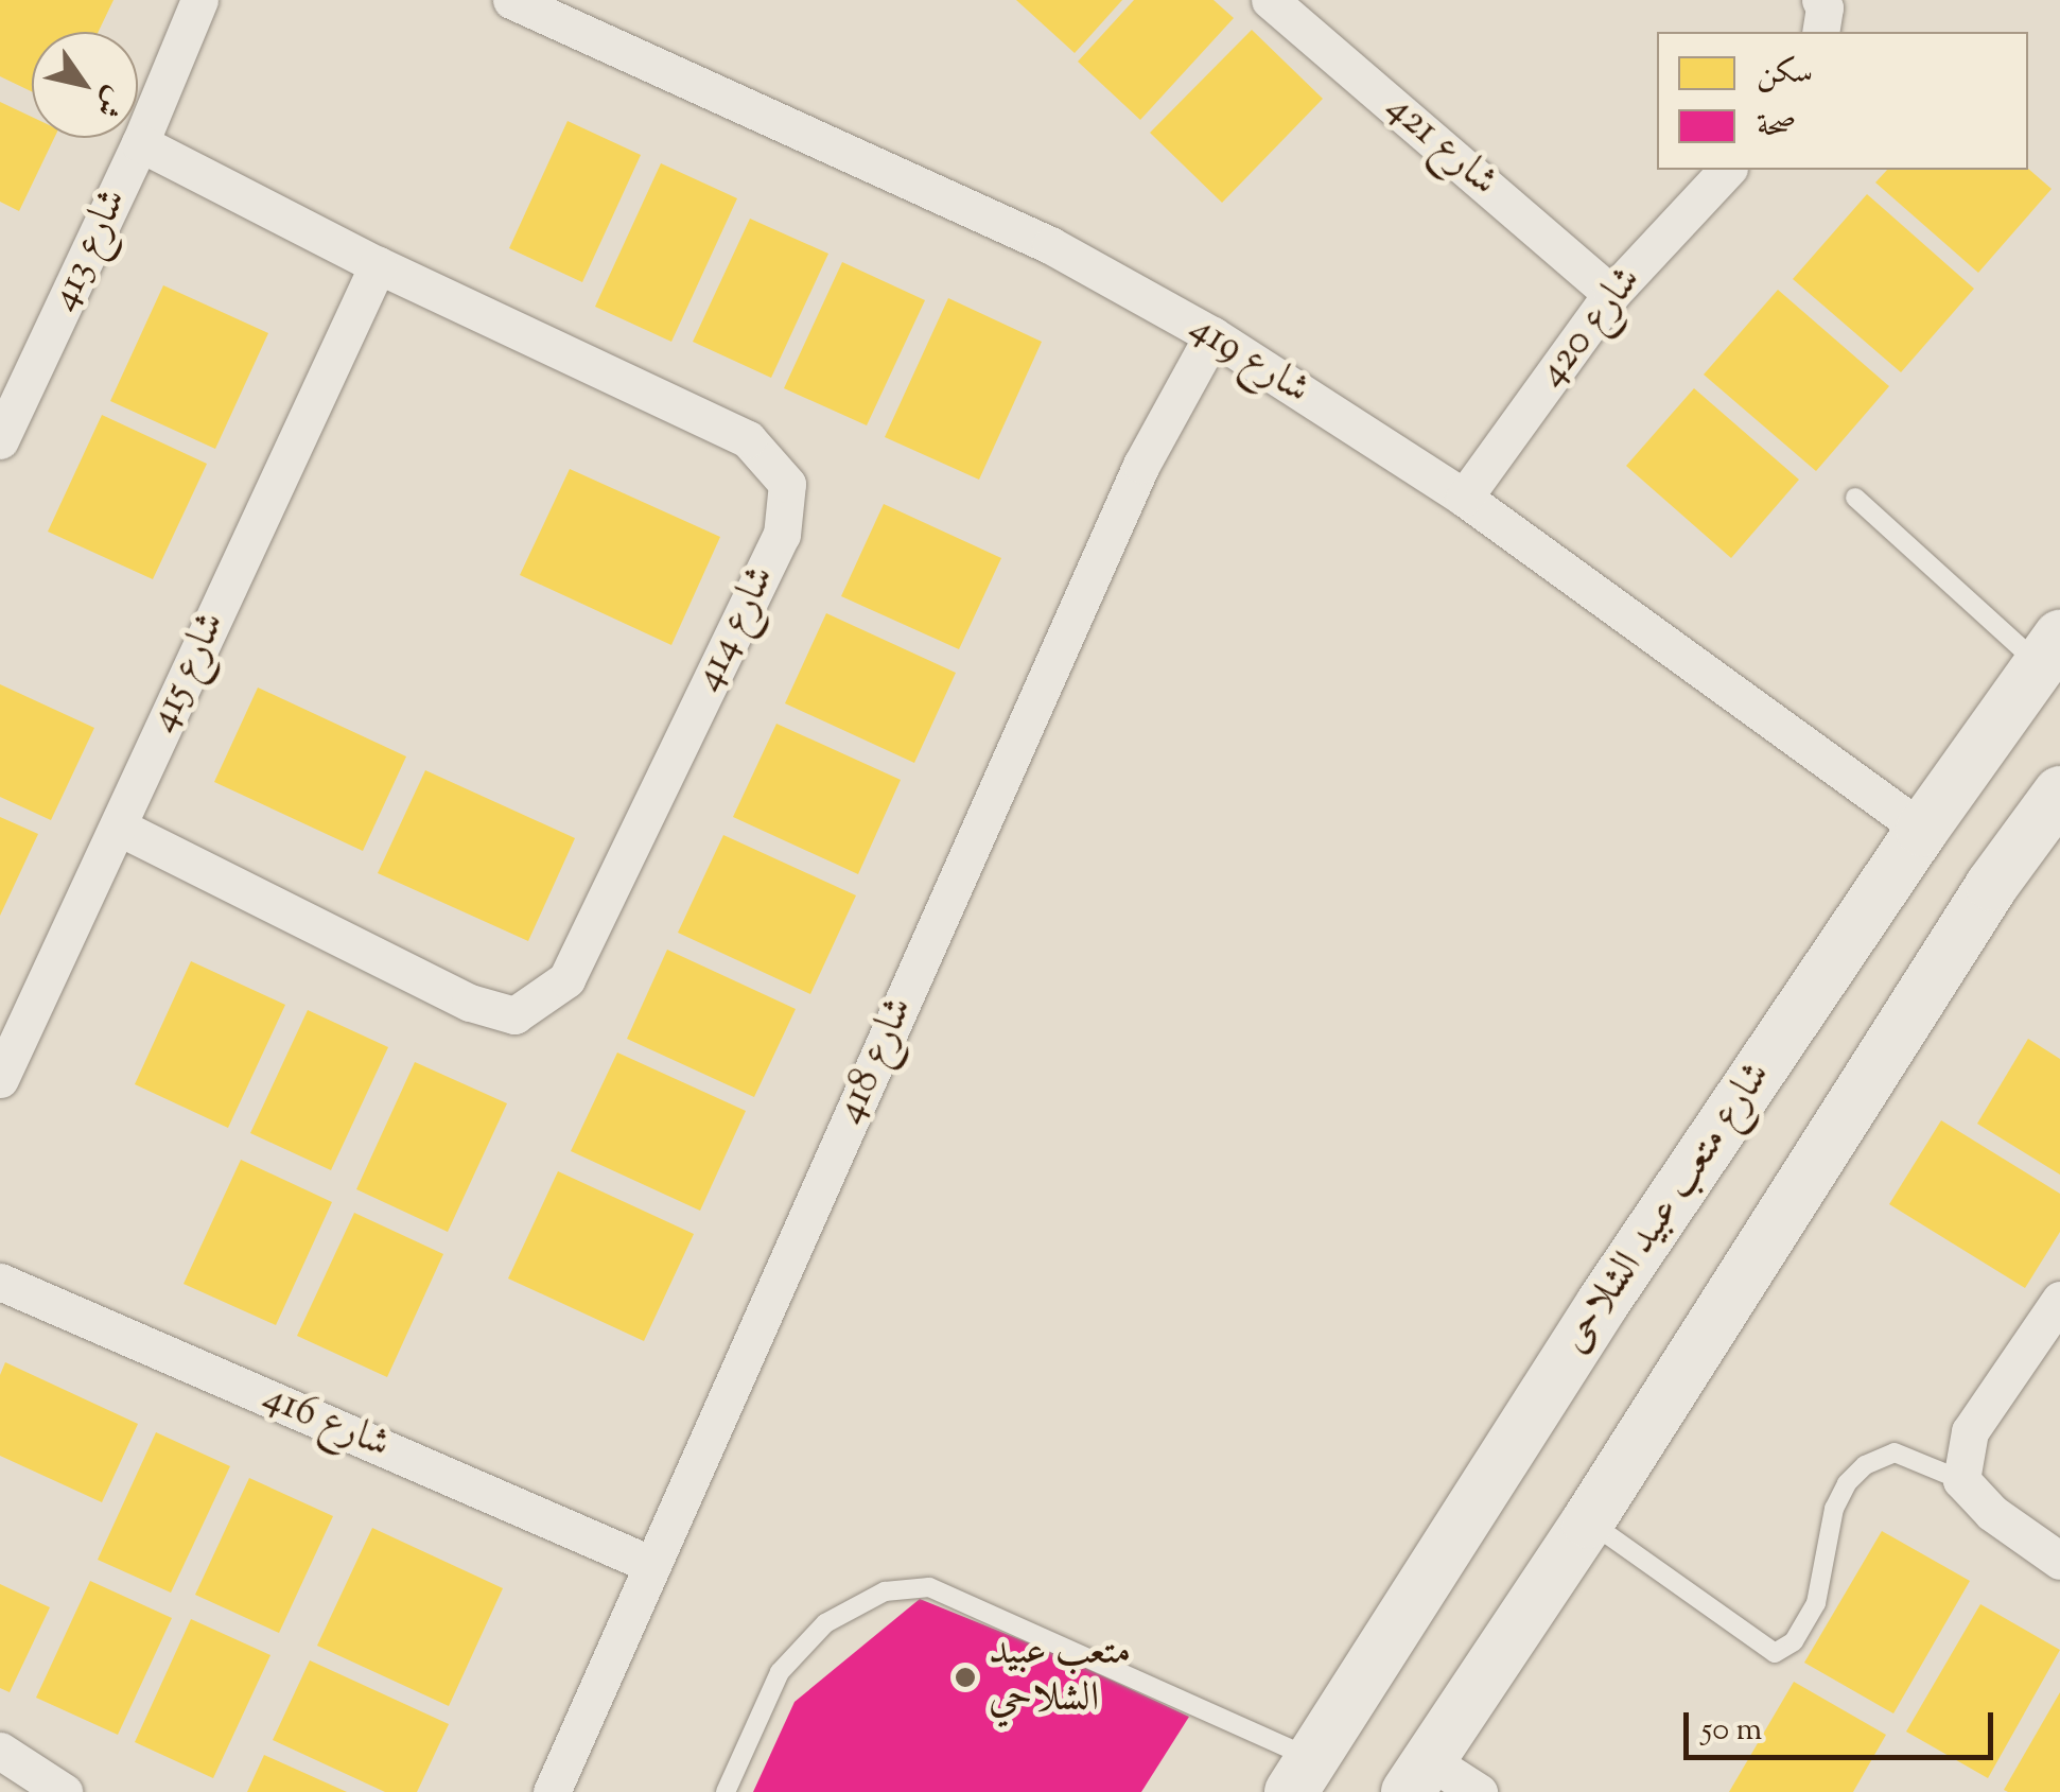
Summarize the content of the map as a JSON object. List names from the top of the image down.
{
  "streets": {
    "street": [
      "شارع 421",
      "شارع 413",
      "شارع 420",
      "شارع 419",
      "شارع 414",
      "شارع 415",
      "شارع 418",
      "شارع متعب عبيد الشلاحى",
      "شارع 416"
    ]
  },
  "crossings": [
    ["شارع 421", "شارع 420"],
    ["شارع 413", "شارع 414"],
    ["شارع 420", "شارع 419"],
    ["شارع 419", "شارع 418"],
    ["شارع 419", "شارع متعب عبيد الشلاحى"],
    ["شارع 414", "شارع 415"],
    ["شارع 418", "شارع 416"]
  ],
  "places": ["متعب عبيد الشلاحي"],
  "legend": ["سكن", "صحة"],
  "scale_bar": "50 m",
  "north": "bottom right"
}
